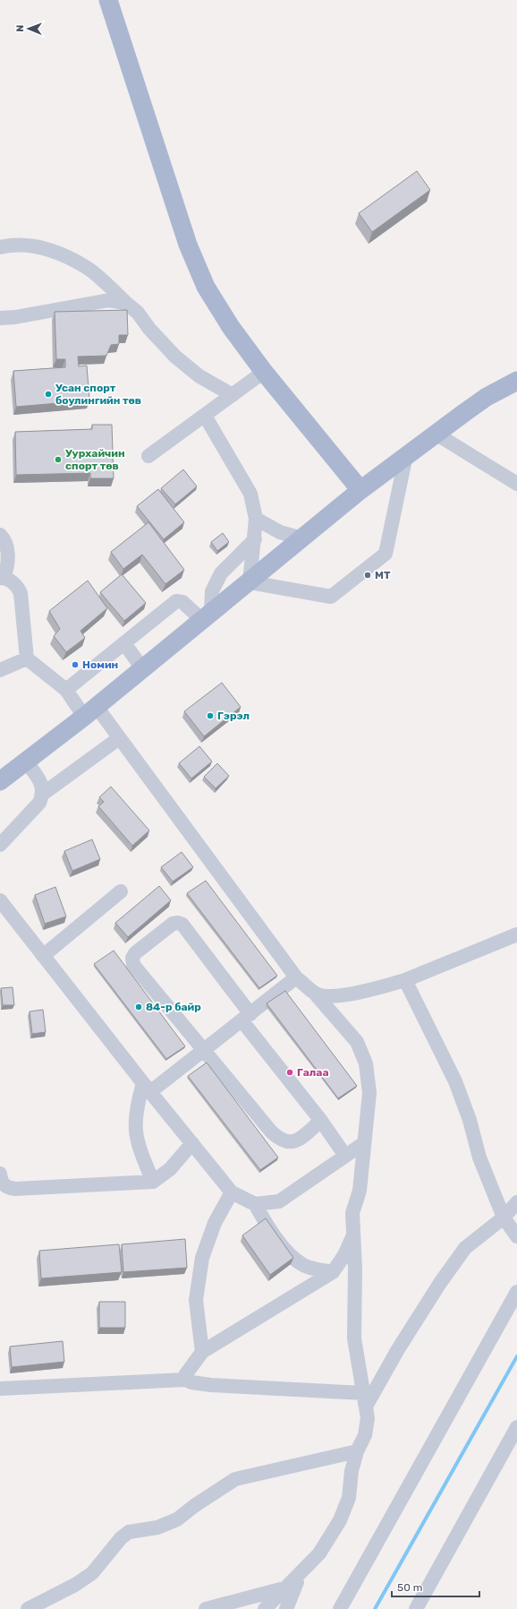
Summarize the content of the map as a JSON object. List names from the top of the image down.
{
  "places": [
    "Усан спорт боулингийн төв",
    "Уурхайчин спорт төв",
    "МТ",
    "Номин",
    "Гэрэл",
    "84-р байр",
    "Галаа"
  ],
  "scale_bar": "50 m",
  "north": "left"
}
